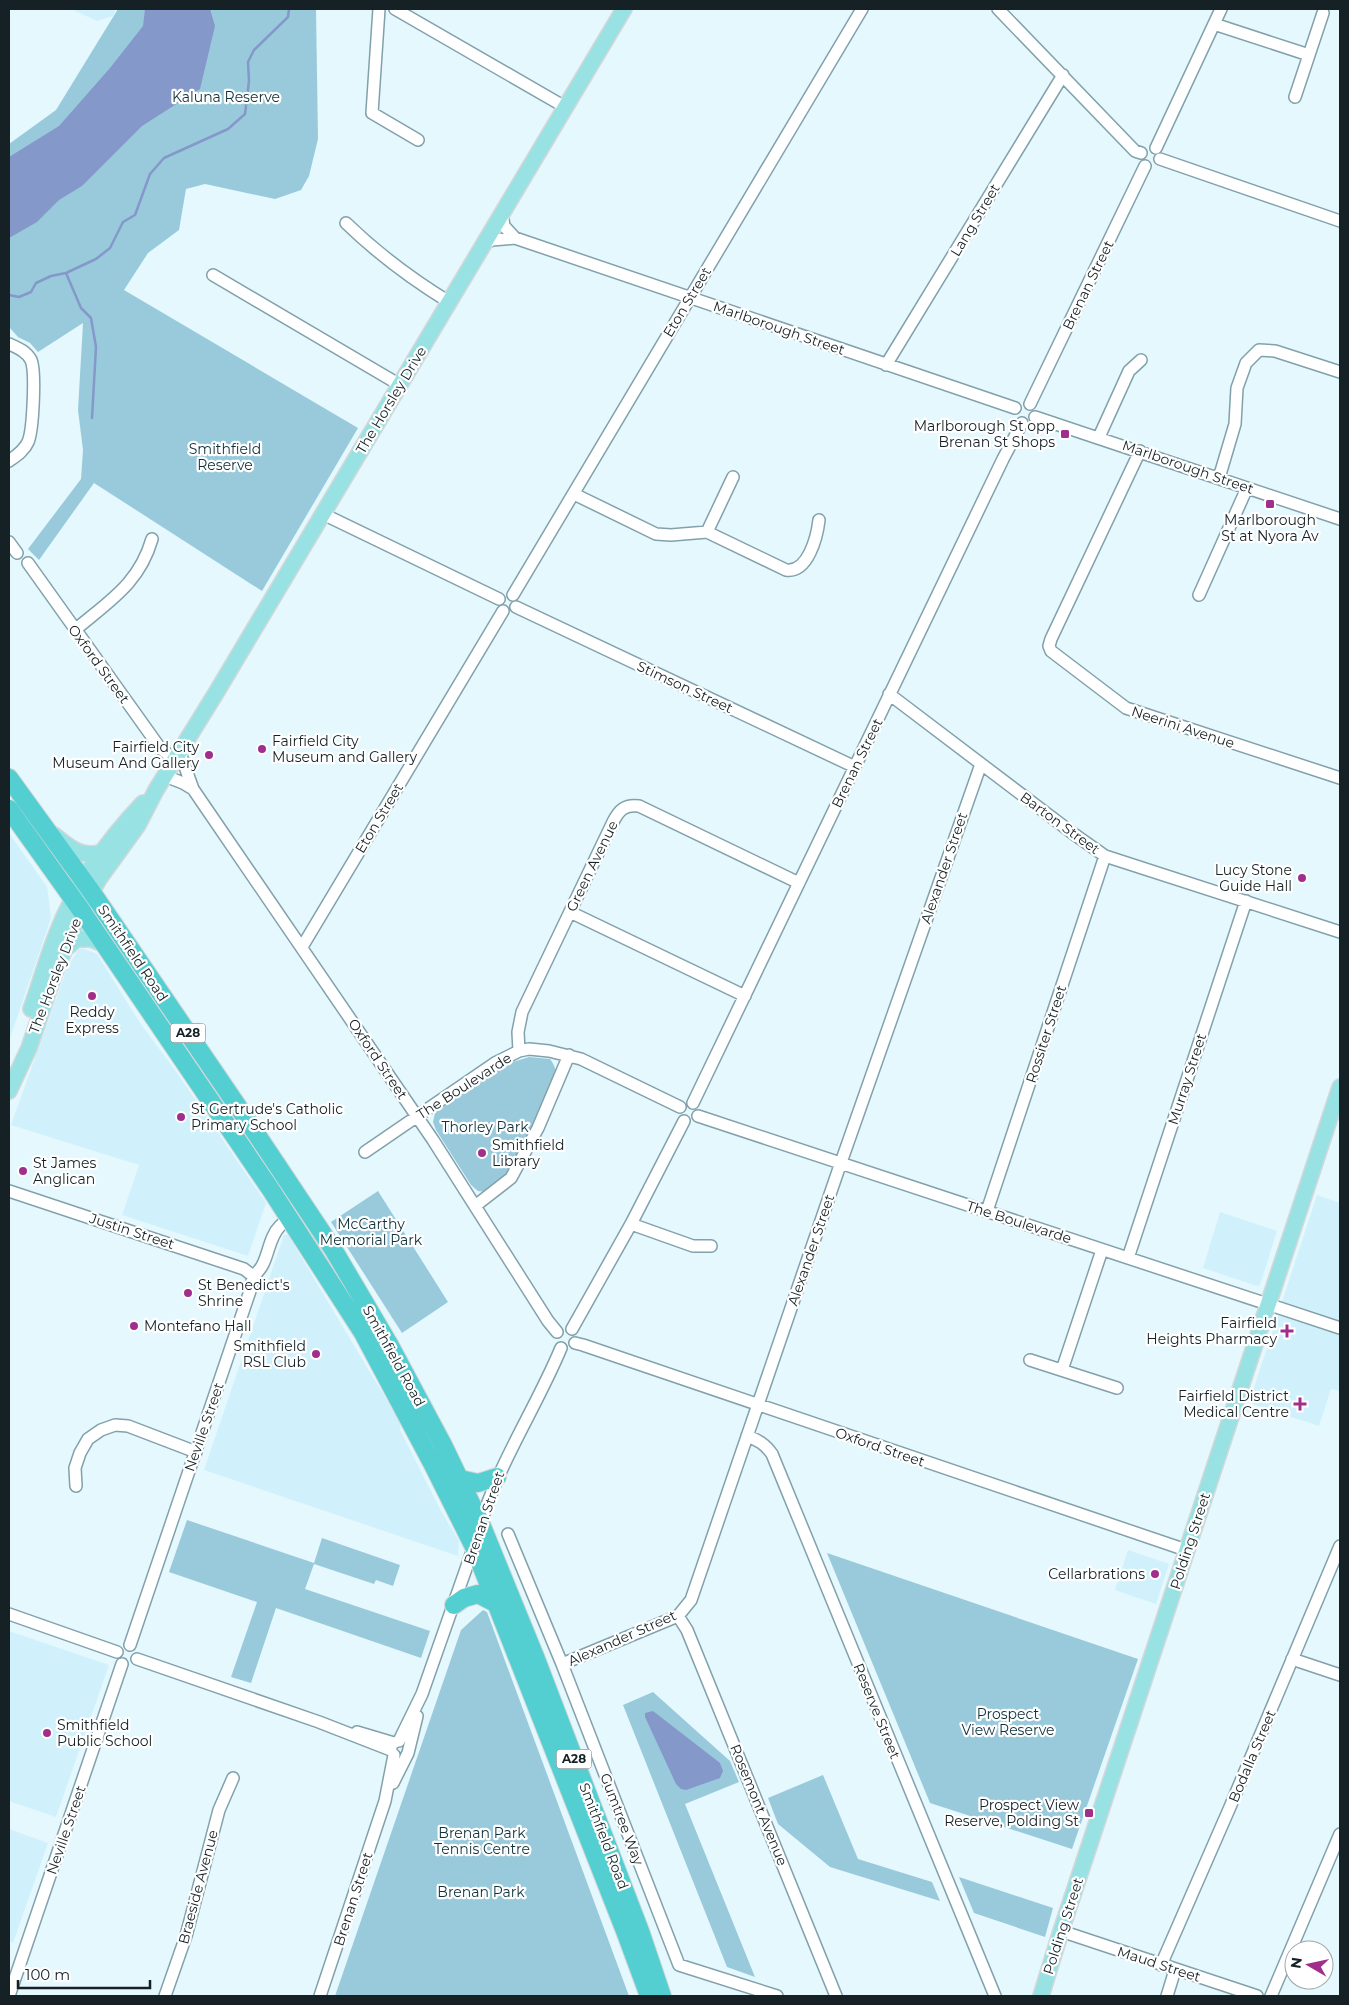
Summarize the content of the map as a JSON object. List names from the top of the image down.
{
  "streets": {
    "highway": ["Smithfield Road", "A28"],
    "main road": ["The Horsley Drive", "Polding Street"],
    "street": [
      "Lang Street",
      "Brenan Street",
      "Eton Street",
      "Marlborough Street",
      "Oxford Street",
      "Stimson Street",
      "Neerini Avenue",
      "Barton Street",
      "Green Avenue",
      "Alexander Street",
      "Rossiter Street",
      "Murray Street",
      "The Boulevarde",
      "Justin Street",
      "Neville Street",
      "Reserve Street",
      "Bodalla Street",
      "Rosemont Avenue",
      "Gumtree Way",
      "Braeside Avenue",
      "Maud Street"
    ]
  },
  "crossings": [
    ["Lang Street", "Marlborough Street"],
    ["Brenan Street", "Marlborough Street"],
    ["Brenan Street", "Oxford Street"],
    ["Brenan Street", "Stimson Street"],
    ["Brenan Street", "Barton Street"],
    ["Brenan Street", "Green Avenue"],
    ["Brenan Street", "Smithfield Road"],
    ["Brenan Street", "The Boulevarde"],
    ["Eton Street", "Marlborough Street"],
    ["Eton Street", "Oxford Street"],
    ["Eton Street", "Stimson Street"],
    ["Marlborough Street", "The Horsley Drive"],
    ["Marlborough Street", "Neerini Avenue"],
    ["The Horsley Drive", "Oxford Street"],
    ["The Horsley Drive", "Smithfield Road"],
    ["Oxford Street", "Alexander Street"],
    ["Oxford Street", "The Boulevarde"],
    ["Oxford Street", "Polding Street"],
    ["Barton Street", "Alexander Street"],
    ["Barton Street", "Rossiter Street"],
    ["Barton Street", "Murray Street"],
    ["Green Avenue", "The Boulevarde"],
    ["Alexander Street", "The Boulevarde"],
    ["Alexander Street", "Reserve Street"],
    ["Alexander Street", "Rosemont Avenue"],
    ["Alexander Street", "Gumtree Way"],
    ["Smithfield Road", "Neville Street"],
    ["Rossiter Street", "The Boulevarde"],
    ["Murray Street", "The Boulevarde"],
    ["The Boulevarde", "Polding Street"],
    ["Justin Street", "Neville Street"],
    ["Polding Street", "Maud Street"],
    ["Bodalla Street", "Maud Street"]
  ],
  "parks": [
    "Kaluna Reserve",
    "Smithfield Reserve",
    "Thorley Park",
    "McCarthy Memorial Park",
    "Prospect View Reserve",
    "Brenan Park Tennis Centre",
    "Brenan Park"
  ],
  "places": {
    "transit": ["Marlborough St opp Brenan St Shops", "Marlborough St at Nyora Av", "Prospect View Reserve, Polding St"],
    "other": [
      "Fairfield City Museum and Gallery",
      "Fairfield City Museum And Gallery",
      "Lucy Stone Guide Hall",
      "Reddy Express",
      "St Gertrude's Catholic Primary School",
      "Smithfield Library",
      "St James Anglican",
      "St Benedict's Shrine",
      "Montefano Hall",
      "Smithfield RSL Club",
      "Cellarbrations",
      "Smithfield Public School"
    ],
    "health": ["Fairfield Heights Pharmacy", "Fairfield District Medical Centre"]
  },
  "scale_bar": "100 m",
  "north": "left"
}
